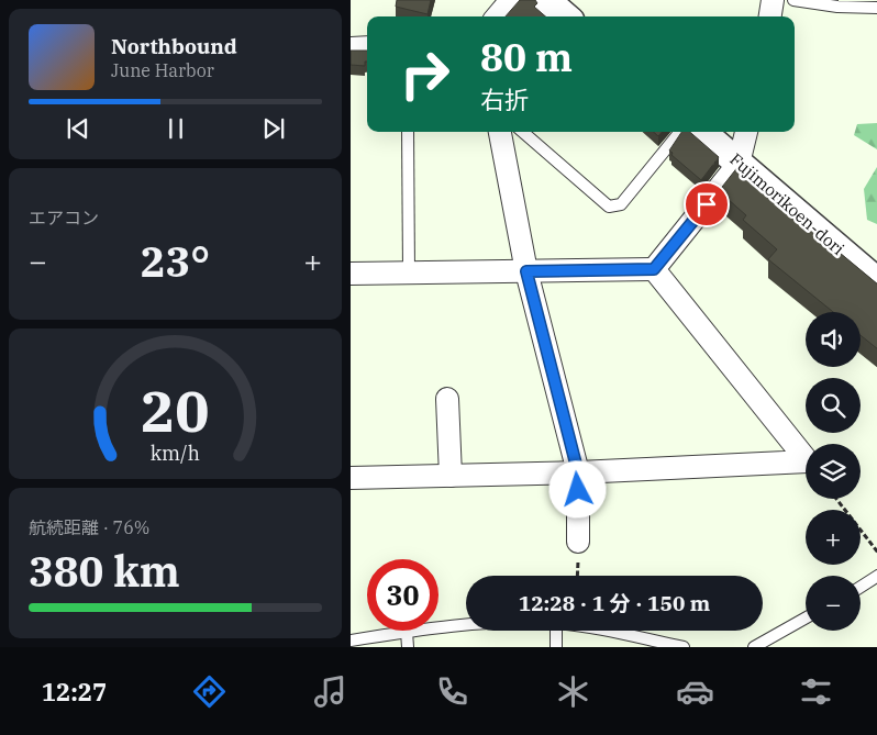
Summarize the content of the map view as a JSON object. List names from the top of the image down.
{
  "streets": {
    "street": ["Fujimorikoen-dori"]
  },
  "page": {
    "turn": ["80 m", "右折"],
    "song": ["Northbound", "June Harbor"],
    "tile": [
      "エアコン",
      ["航続距離 · 76%", "380 km"]
    ],
    "heat": ["−", "23°", "+"],
    "map_buttons": ["+", "−"],
    "limit": "30",
    "trip": "12:28 · 1 分 · 150 m",
    "tabs": "12:27",
    "gauge": ["20", "km/h"]
  }
}
